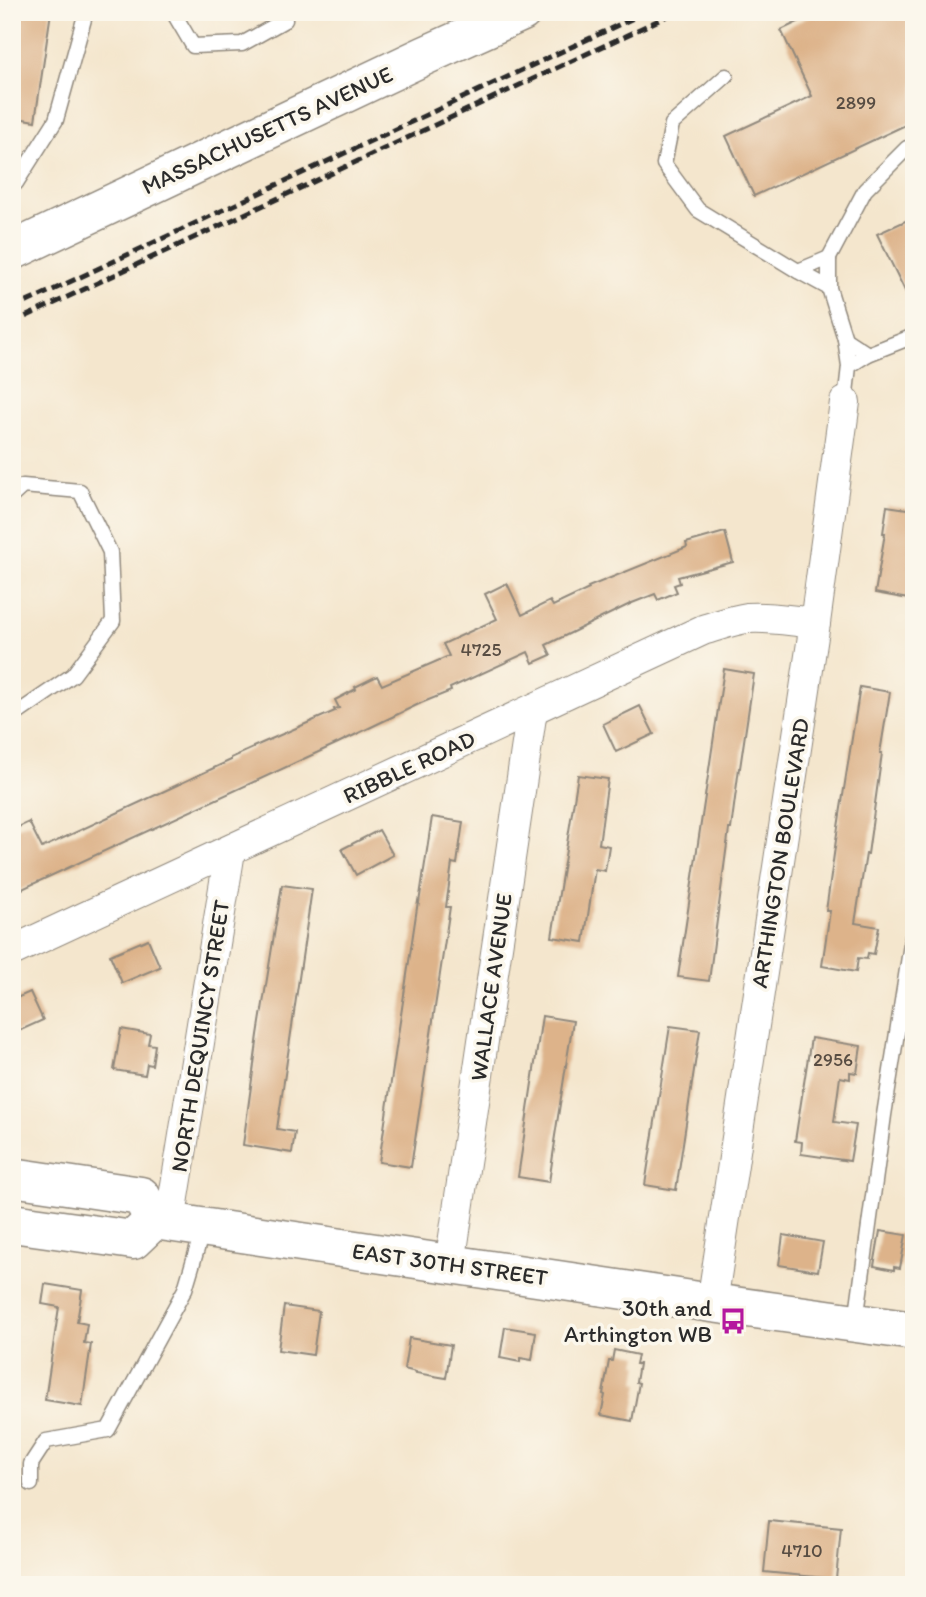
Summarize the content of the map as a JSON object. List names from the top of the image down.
{
  "streets": {
    "main road": ["MASSACHUSETTS AVENUE", "EAST 30TH STREET"],
    "street": [
      "RIBBLE ROAD",
      "ARTHINGTON BOULEVARD",
      "WALLACE AVENUE",
      "NORTH DEQUINCY STREET"
    ]
  },
  "crossings": [
    ["RIBBLE ROAD", "ARTHINGTON BOULEVARD"],
    ["RIBBLE ROAD", "WALLACE AVENUE"],
    ["RIBBLE ROAD", "NORTH DEQUINCY STREET"],
    ["ARTHINGTON BOULEVARD", "EAST 30TH STREET"],
    ["WALLACE AVENUE", "EAST 30TH STREET"],
    ["NORTH DEQUINCY STREET", "EAST 30TH STREET"]
  ],
  "places": {
    "bus stop": ["30th and Arthington WB"]
  },
  "house_numbers": [
    "2899",
    "4725",
    "2956",
    "4710"
  ]
}
